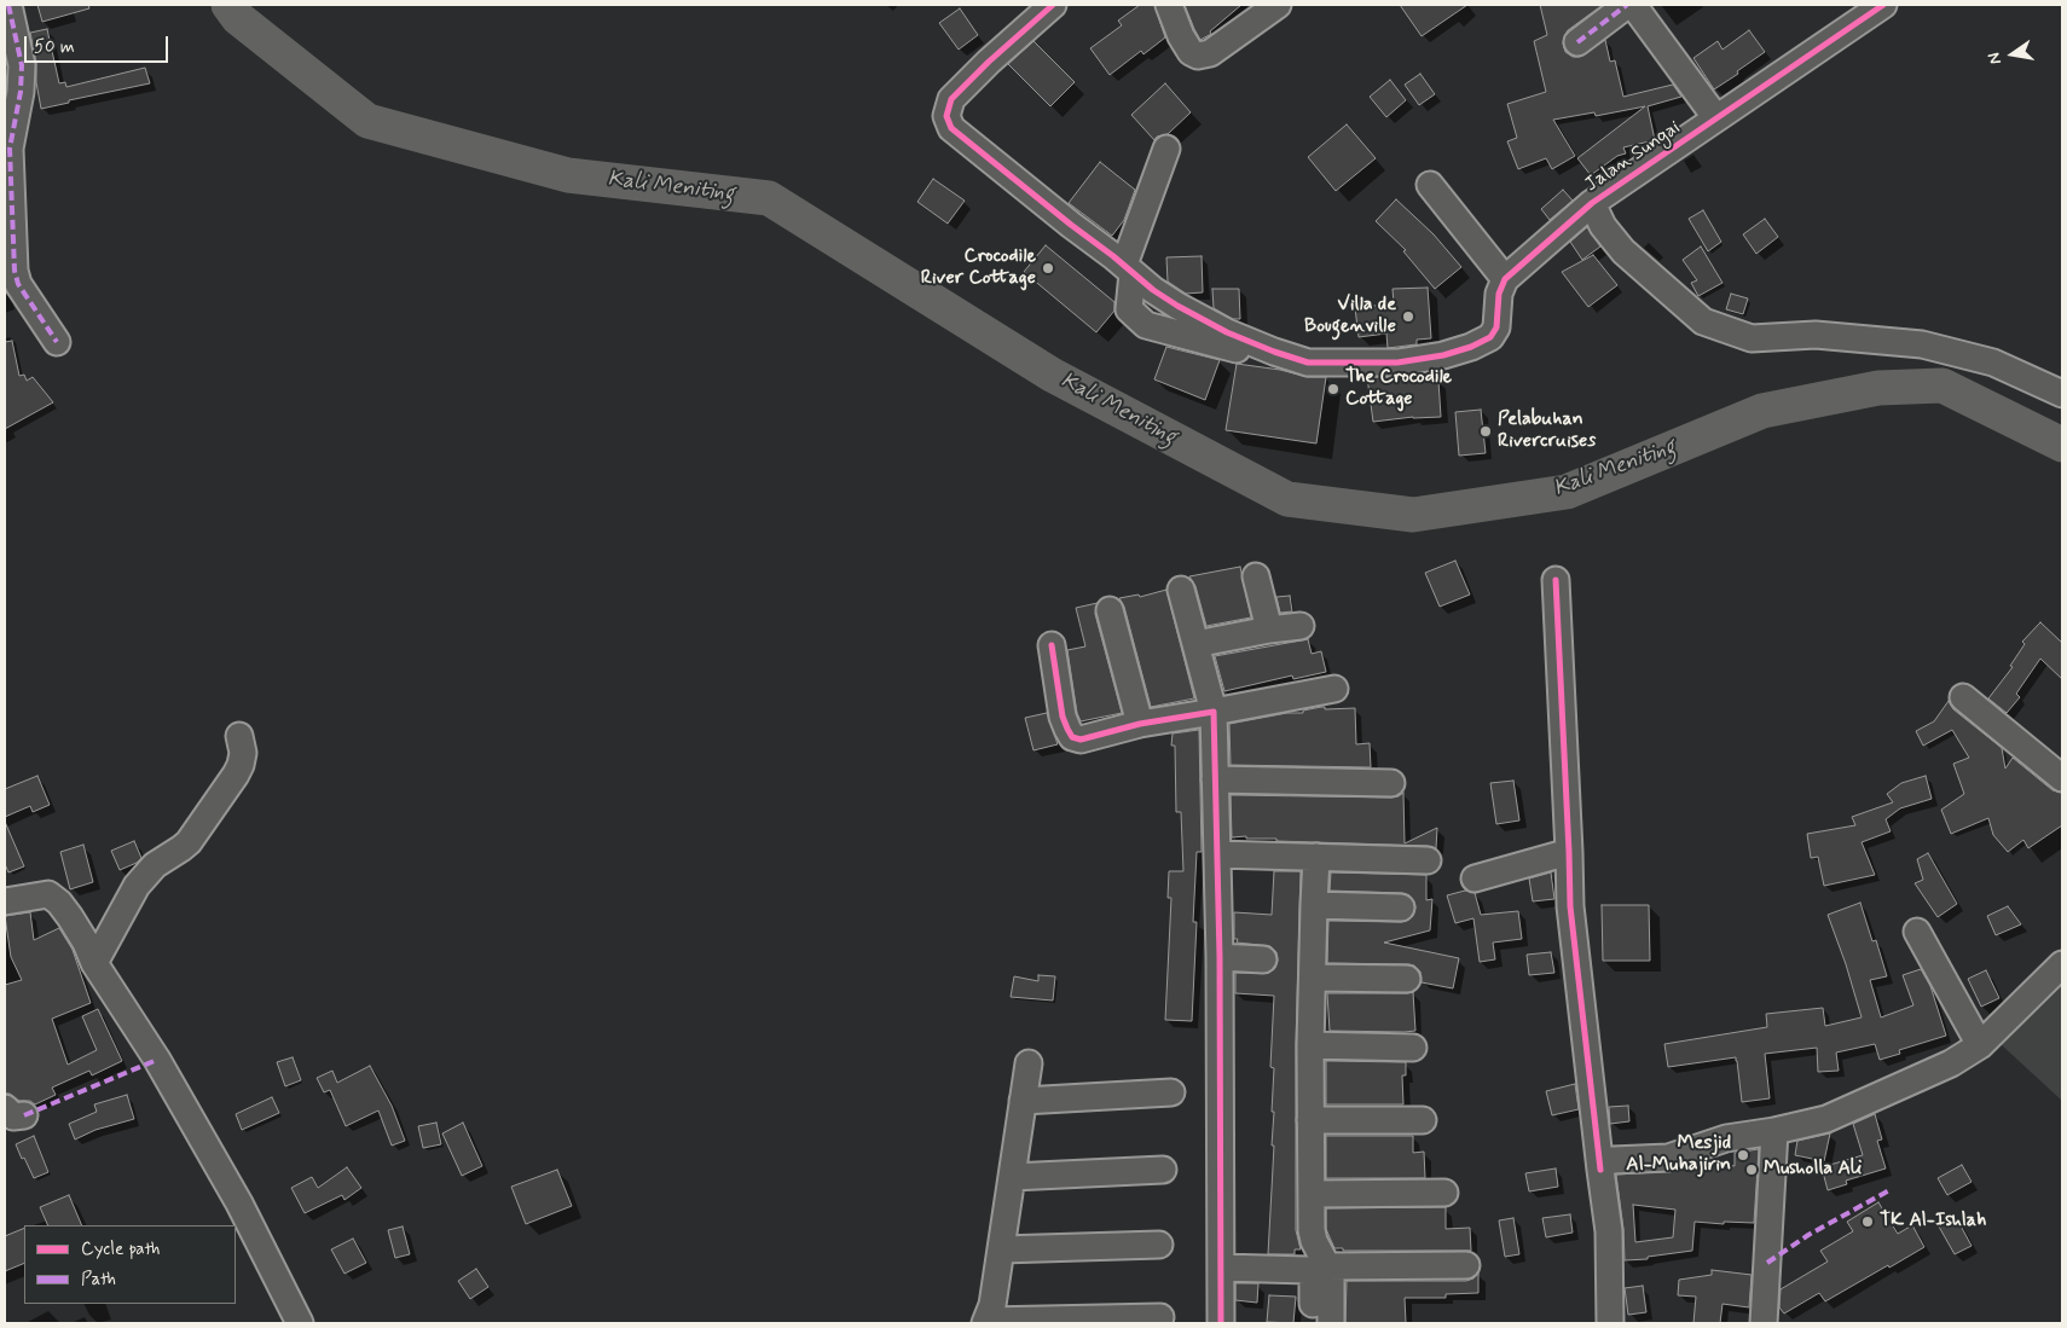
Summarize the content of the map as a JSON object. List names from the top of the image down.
{
  "streets": {
    "street": ["Jalan Sungai"]
  },
  "water": ["Kali Meniting"],
  "places": [
    "Crocodile River Cottage",
    "Villa de Bougenville",
    "The Crocodile Cottage",
    "Pelabuhan Rivercruises",
    "Mesjid Al-Muhajirin",
    "Musholla Ali",
    "TK Al-Ishlah"
  ],
  "legend": ["Cycle path", "Path"],
  "scale_bar": "50 m",
  "north": "left"
}
